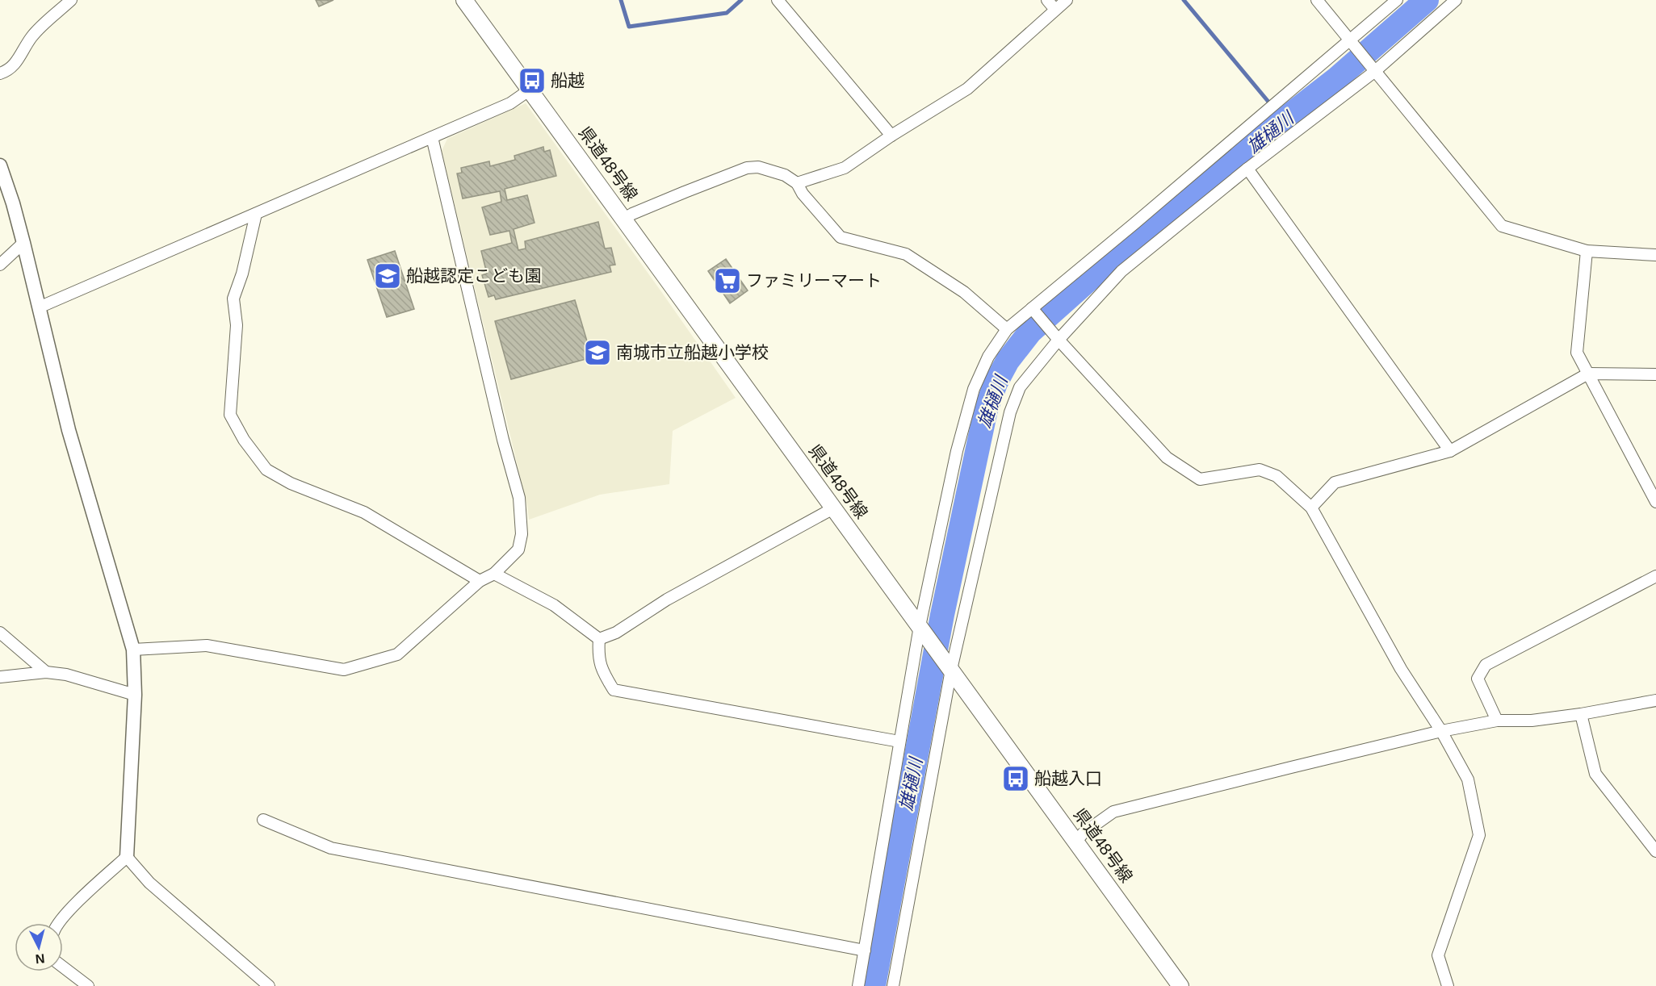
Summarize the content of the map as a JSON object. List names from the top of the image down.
{
  "streets": {
    "main road": ["県道48号線"]
  },
  "water": ["雄樋川"],
  "places": {
    "bus stop": ["船越", "船越入口"],
    "school or university": ["船越認定こども園", "南城市立船越小学校"],
    "supermarket": ["ファミリーマート"]
  },
  "north": "bottom"
}
